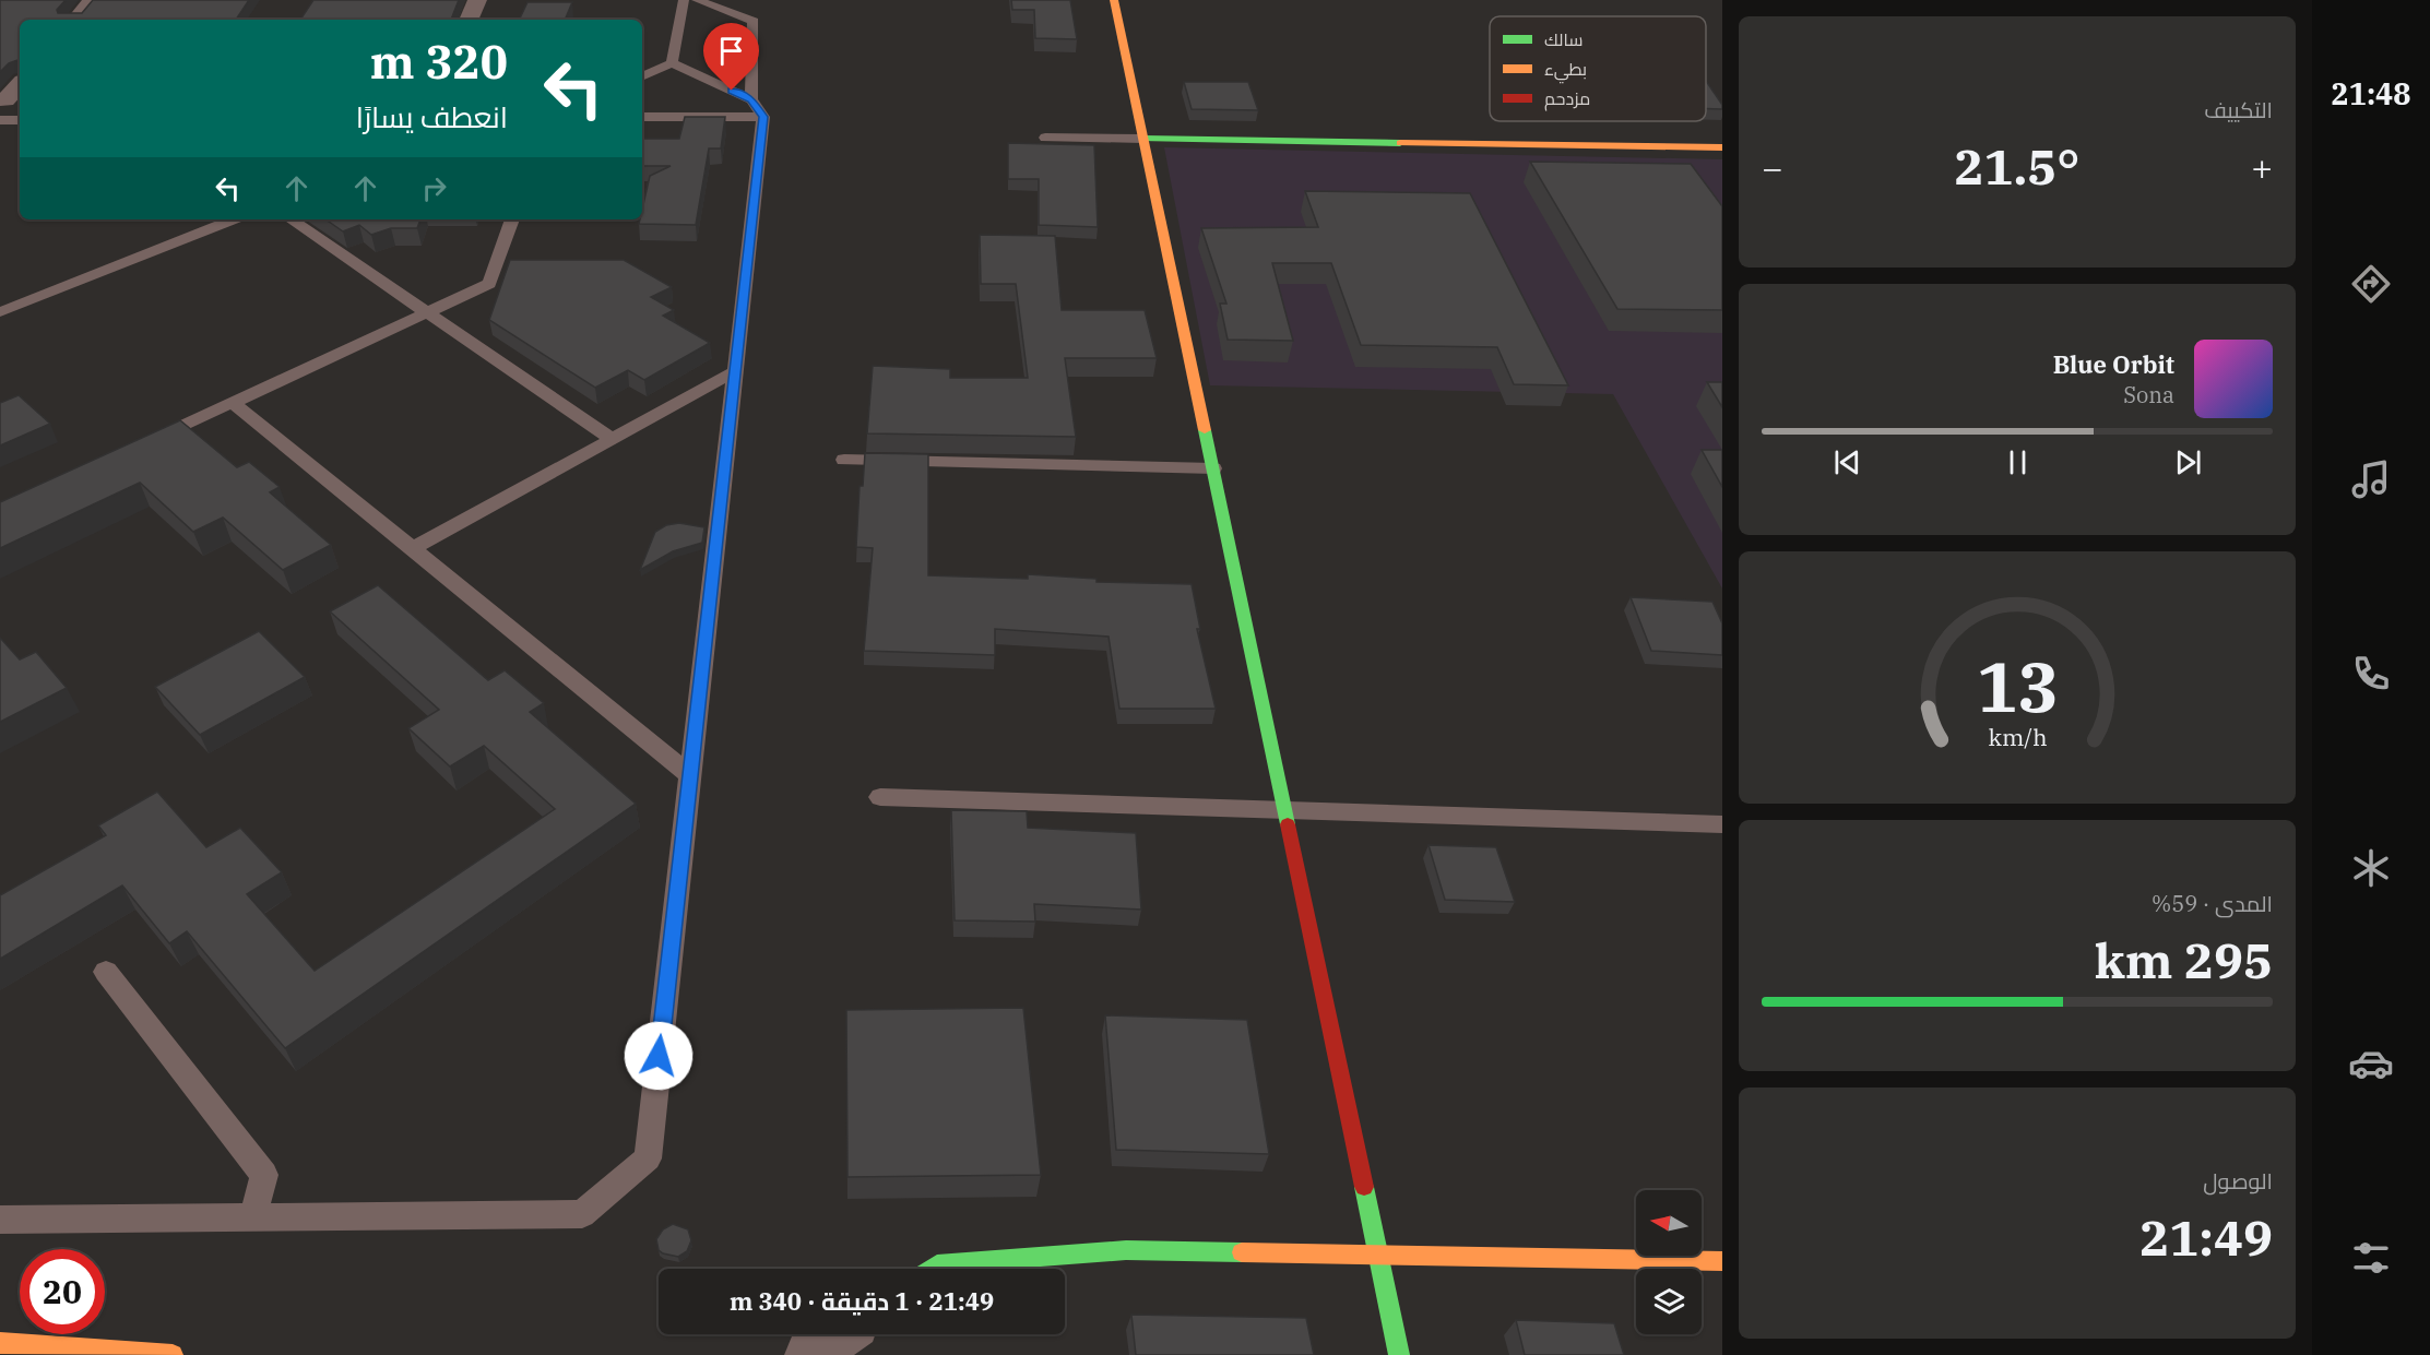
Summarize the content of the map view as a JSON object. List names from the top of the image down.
{
  "legend": ["سالك", "بطيء", "مزدحم"],
  "north": "left",
  "page": {
    "tabs": "21:48",
    "tile": [
      "التكييف",
      ["المدى · 59%", "295 km"],
      ["الوصول", "21:49"]
    ],
    "turn": ["320 m", "انعطف يسارًا"],
    "heat": ["−", "21.5°", "+"],
    "song": ["Blue Orbit", "Sona"],
    "limit": "20",
    "trip": "21:49 · 1 دقيقة · 340 m",
    "gauge": ["13", "km/h"]
  }
}
